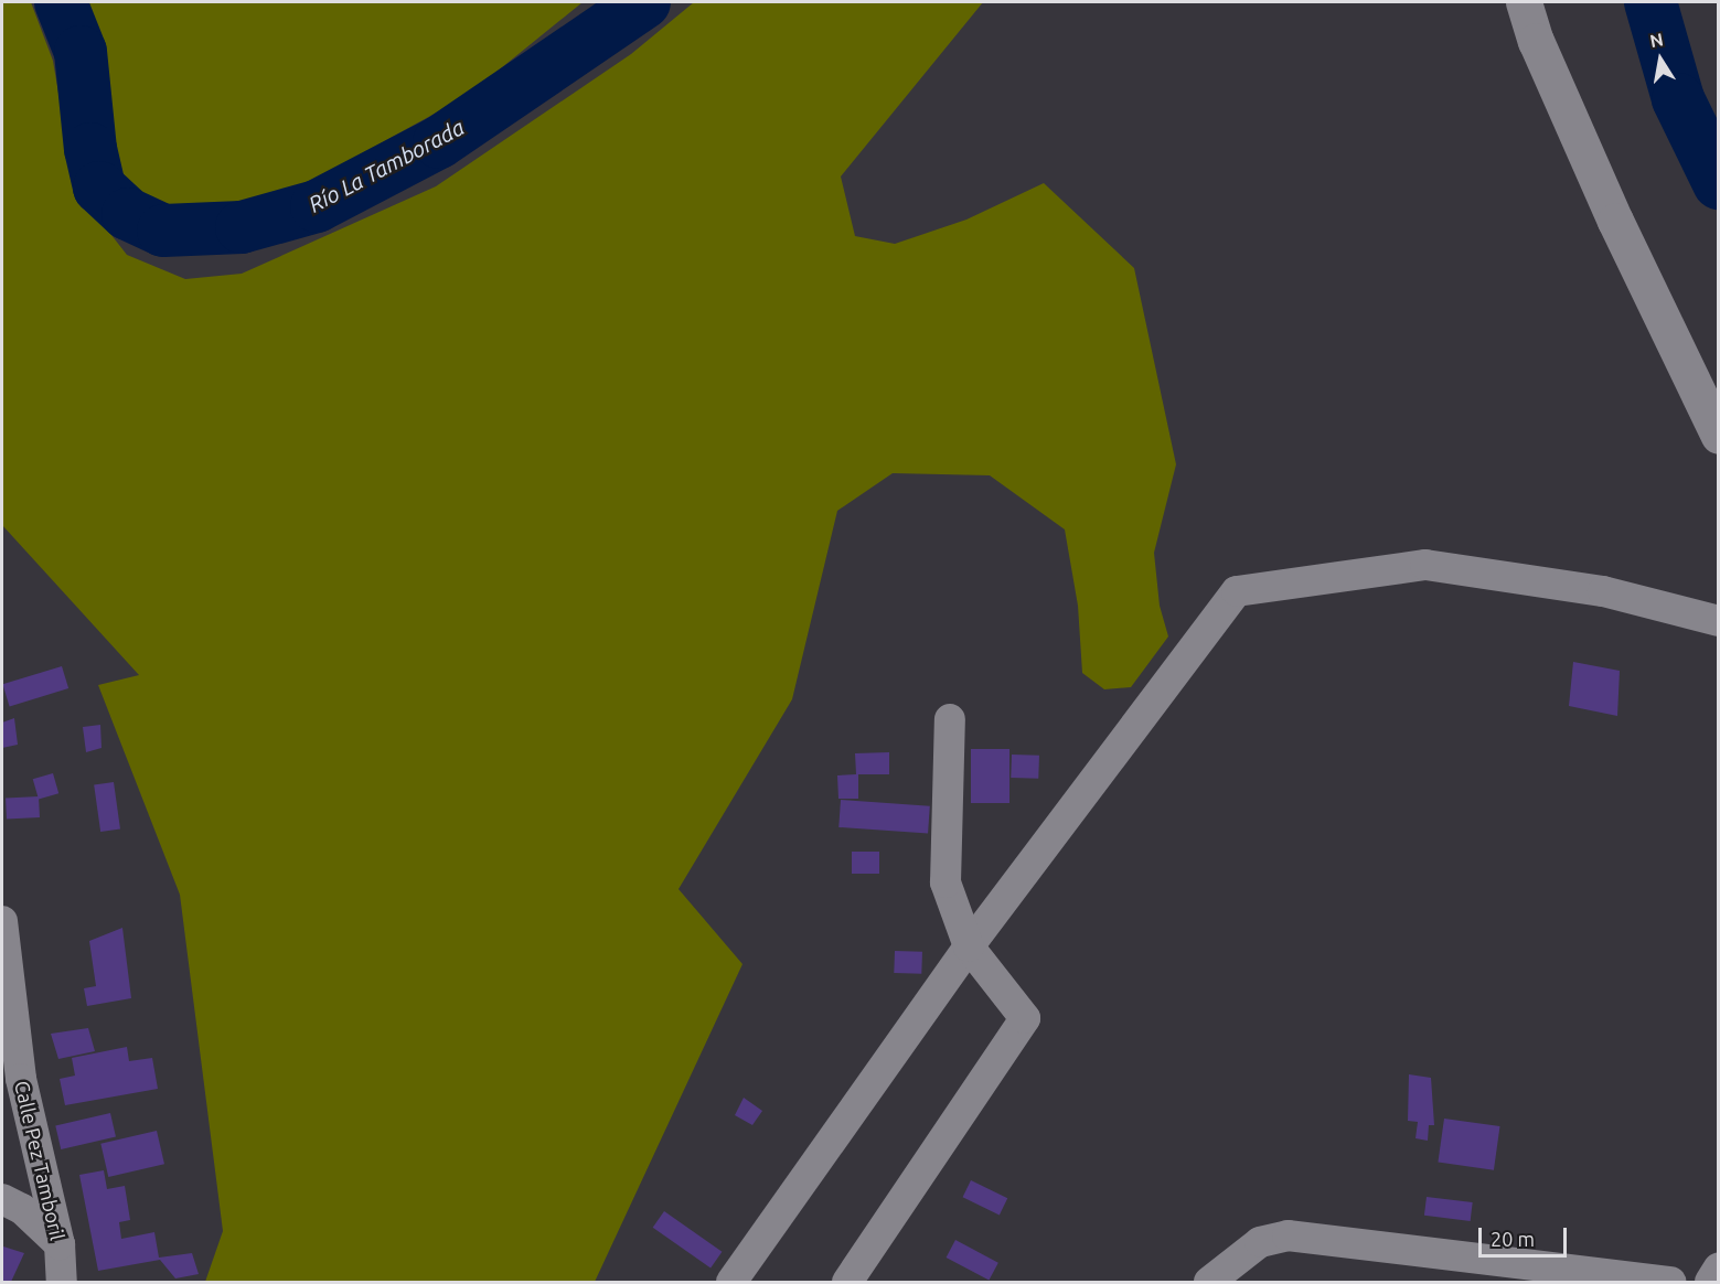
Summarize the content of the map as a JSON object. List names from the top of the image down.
{
  "streets": {
    "street": ["Calle Pez Tamboril"]
  },
  "water": ["Río La Tamborada"],
  "scale_bar": "20 m",
  "north": "top"
}
